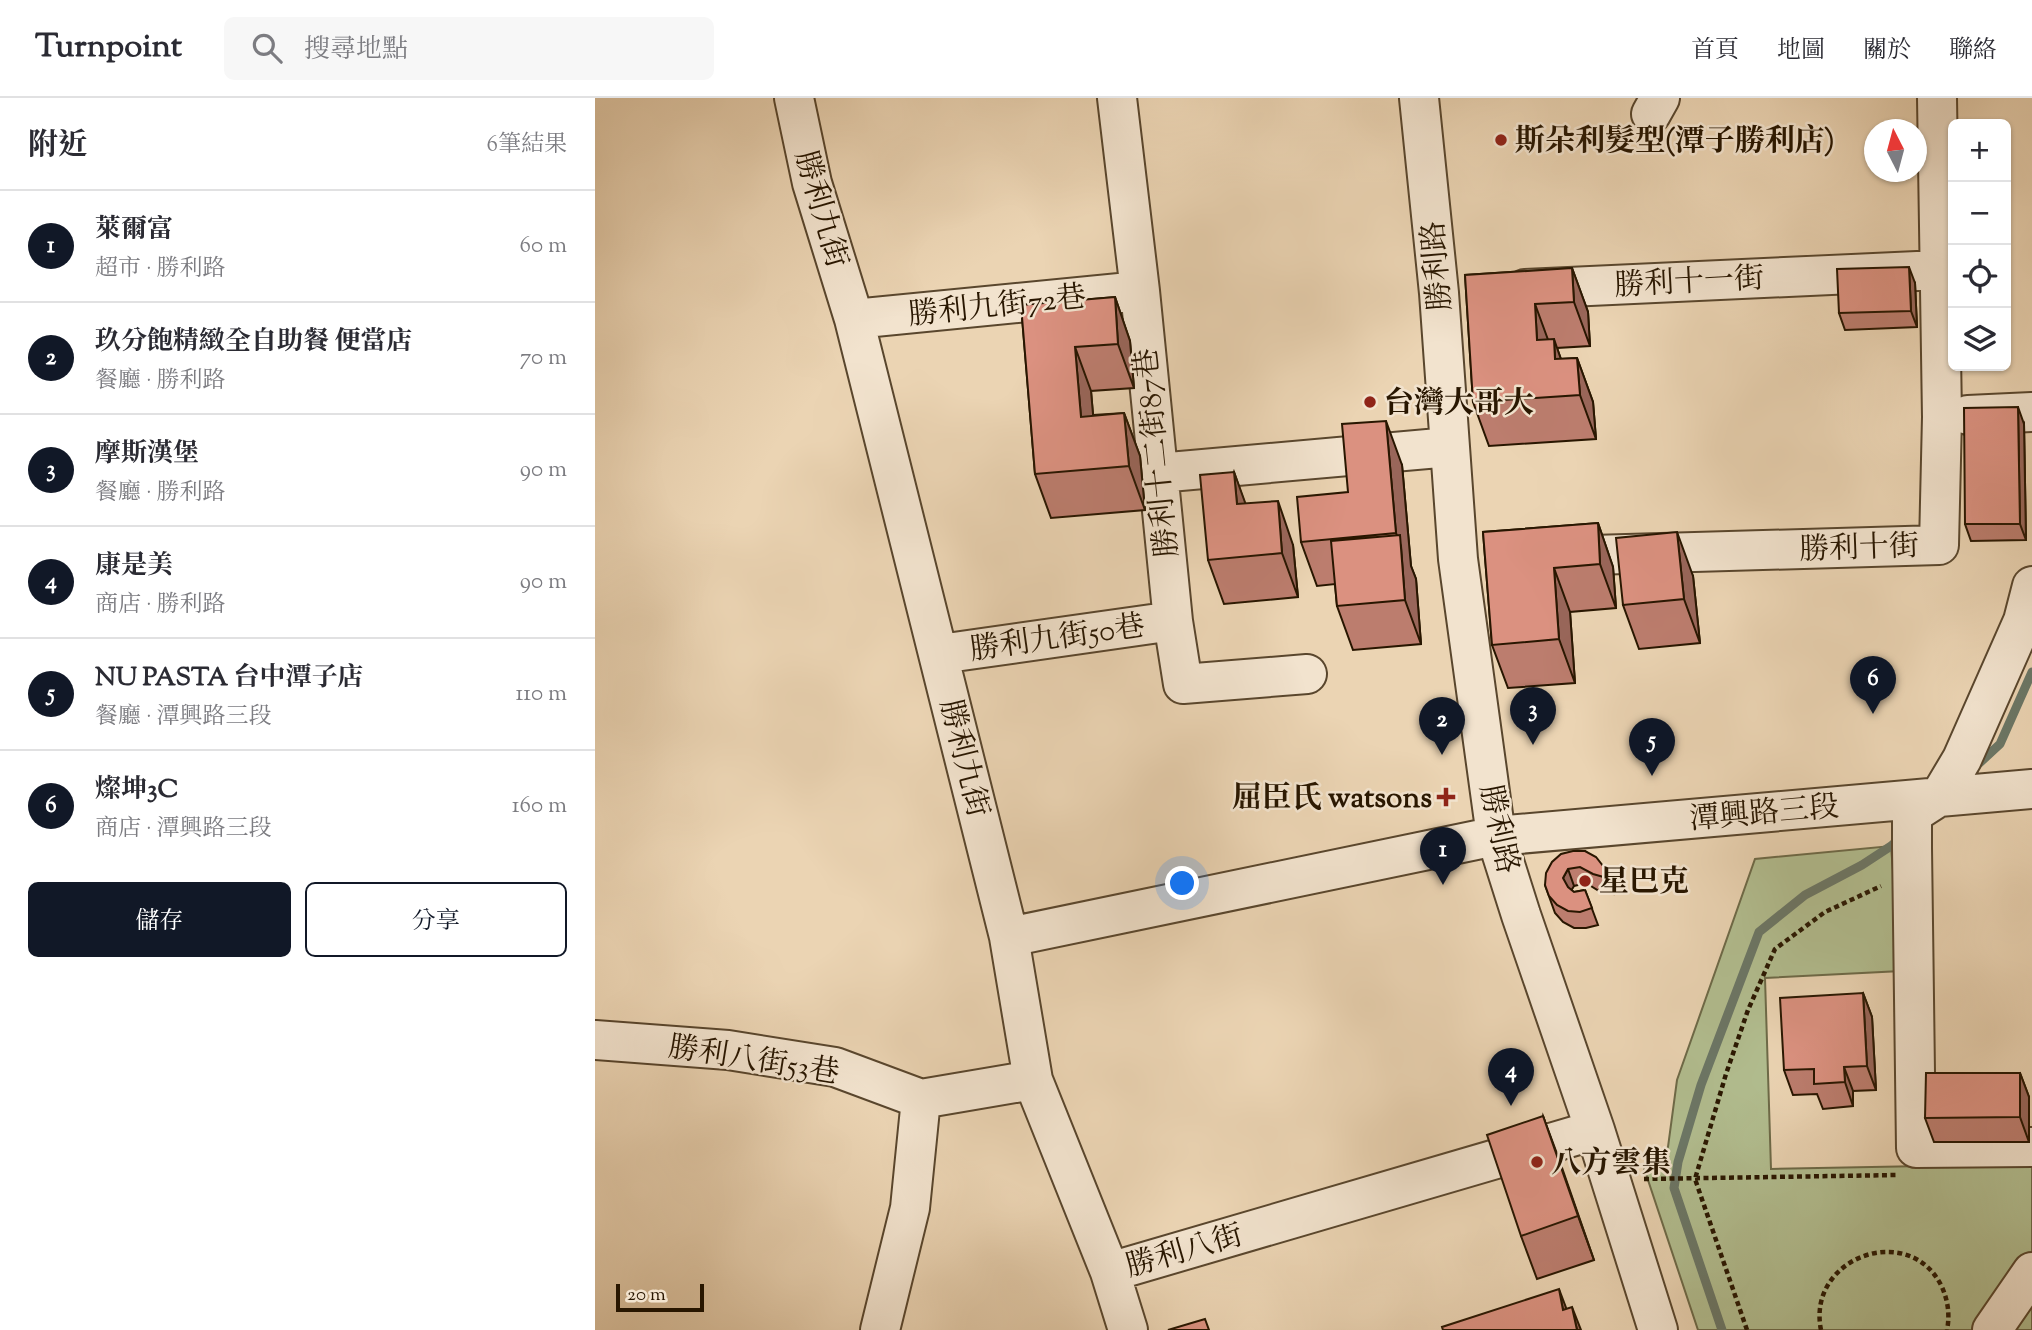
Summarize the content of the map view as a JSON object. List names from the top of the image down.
{
  "streets": {
    "street": [
      "勝利九街",
      "勝利路",
      "勝利十一街",
      "勝利九街72巷",
      "勝利十二街87巷",
      "勝利十街",
      "勝利九街50巷",
      "潭興路三段",
      "勝利八街53巷",
      "勝利八街"
    ]
  },
  "crossings": [
    ["勝利九街", "勝利九街72巷"],
    ["勝利九街", "勝利九街50巷"],
    ["勝利九街", "勝利八街"],
    ["勝利路", "勝利十一街"],
    ["勝利路", "勝利十街"],
    ["勝利路", "潭興路三段"],
    ["勝利路", "勝利八街"],
    ["勝利十一街", "勝利十街"],
    ["勝利九街72巷", "勝利十二街87巷"],
    ["勝利十二街87巷", "勝利九街50巷"]
  ],
  "places": {
    "other": [
      "斯朵利髮型(潭子勝利店)",
      "台灣大哥大",
      "星巴克",
      "八方雲集"
    ],
    "health": ["屈臣氏 watsons"]
  },
  "scale_bar": "20 m",
  "north": "top",
  "page": {
    "header": "Turnpoint",
    "search": "搜尋地點",
    "nav": [
      "首頁",
      "地圖",
      "關於",
      "聯絡"
    ],
    "heading": ["附近", "6筆結果"],
    "map_buttons": ["+", "−"],
    "list": [
      {
        "mark": "1",
        "name": "萊爾富",
        "note": "超市 · 勝利路",
        "value": "60 m"
      },
      {
        "mark": "2",
        "name": "玖分飽精緻全自助餐 便當店",
        "note": "餐廳 · 勝利路",
        "value": "70 m"
      },
      {
        "mark": "3",
        "name": "摩斯漢堡",
        "note": "餐廳 · 勝利路",
        "value": "90 m"
      },
      {
        "mark": "4",
        "name": "康是美",
        "note": "商店 · 勝利路",
        "value": "90 m"
      },
      {
        "mark": "5",
        "name": "NU PASTA 台中潭子店",
        "note": "餐廳 · 潭興路三段",
        "value": "110 m"
      },
      {
        "mark": "6",
        "name": "燦坤3C",
        "note": "商店 · 潭興路三段",
        "value": "160 m"
      }
    ],
    "pins": [
      "6",
      "3",
      "2",
      "5",
      "1",
      "4"
    ],
    "buttons": ["儲存", "分享"],
    "scale": "20 m"
  }
}
